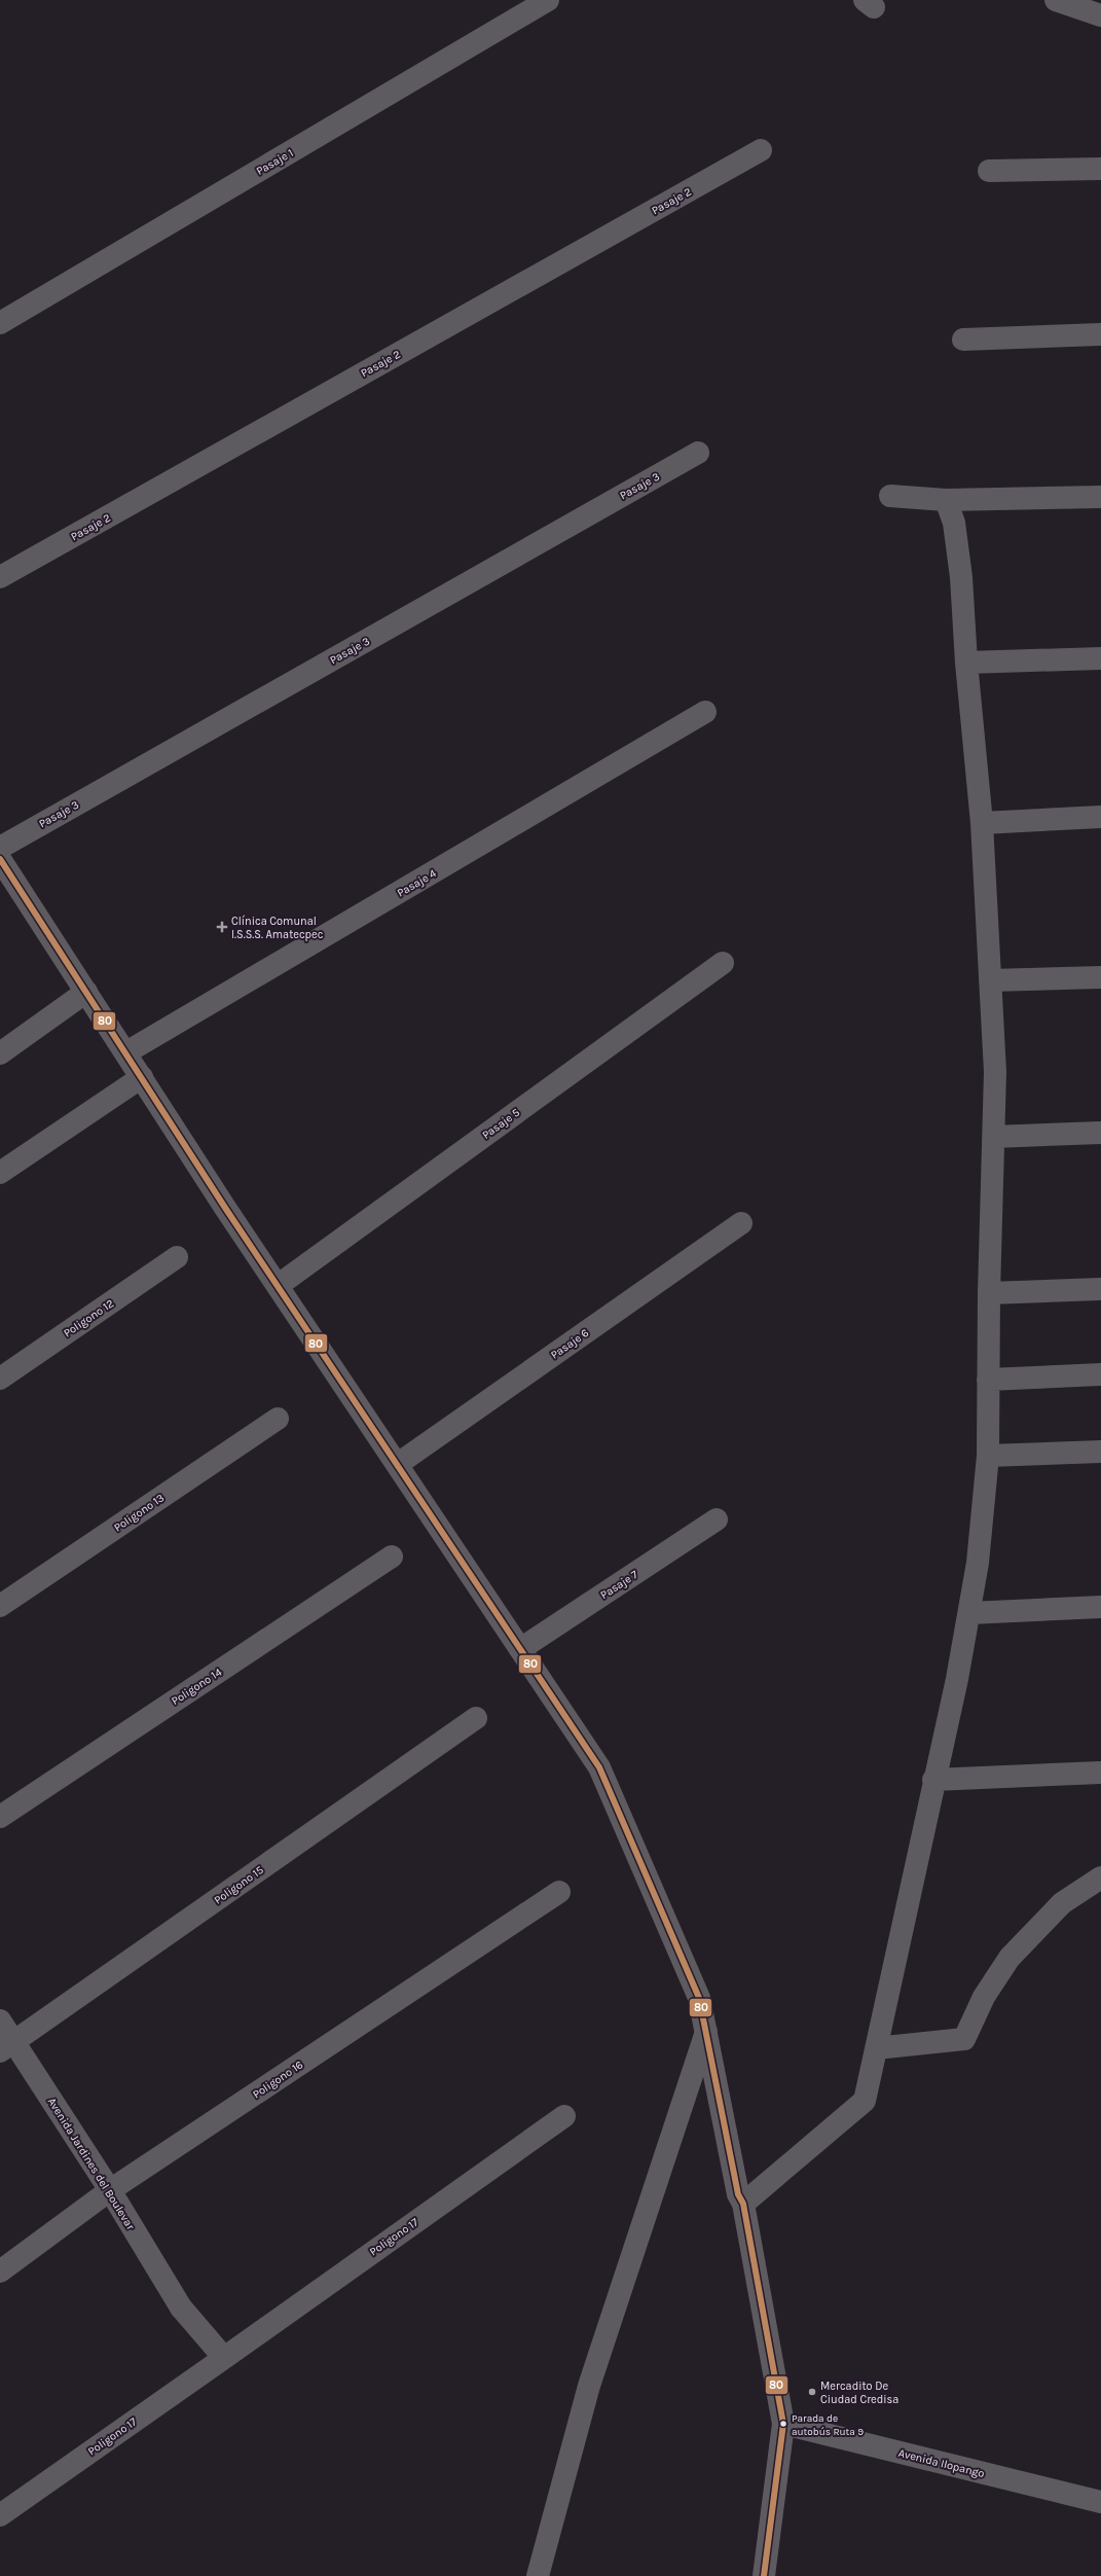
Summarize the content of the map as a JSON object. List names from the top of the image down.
{
  "streets": {
    "street": [
      "Pasaje 1",
      "Pasaje 2",
      "Pasaje 3",
      "Pasaje 4",
      "Pasaje 5",
      "Poligono 12",
      "Pasaje 6",
      "Poligono 13",
      "Pasaje 7",
      "Poligono 14",
      "Poligono 15",
      "Poligono 16",
      "Avenida Jardines del Boulevar",
      "Poligono 17",
      "Avenida Ilopango"
    ]
  },
  "crossings": [
    ["Poligono 15", "Avenida Jardines del Boulevar"],
    ["Poligono 16", "Avenida Jardines del Boulevar"],
    ["Avenida Jardines del Boulevar", "Poligono 17"]
  ],
  "places": {
    "health": ["Clínica Comunal I.S.S.S. Amatecpec"],
    "other": ["Mercadito De Ciudad Credisa", "Parada de autobús Ruta 9"]
  },
  "lines": ["transit line 80"]
}
